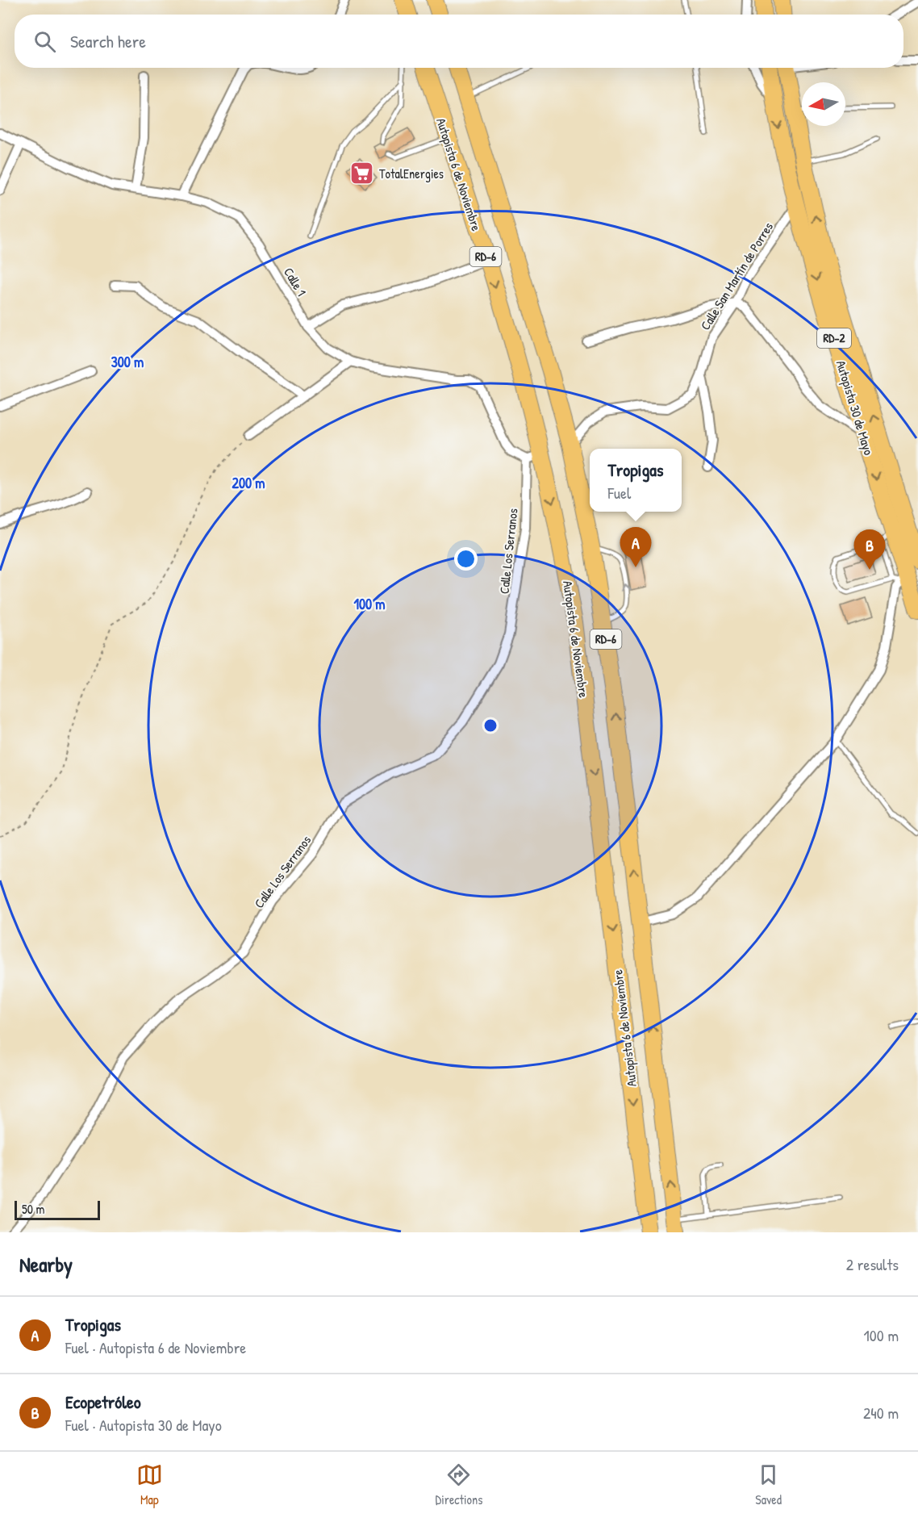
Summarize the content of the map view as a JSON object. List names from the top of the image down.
{
  "streets": {
    "highway": [
      "Autopista 6 de Noviembre",
      "RD-6",
      "RD-2",
      "Autopista 30 de Mayo"
    ],
    "street": ["Calle San Martín de Porres", "Calle 1", "Calle Los Serranos"]
  },
  "crossings": [
    ["Autopista 6 de Noviembre", "Calle San Martín de Porres"],
    ["Autopista 6 de Noviembre", "Calle 1"],
    ["Autopista 6 de Noviembre", "Calle Los Serranos"],
    ["Calle San Martín de Porres", "Autopista 30 de Mayo"],
    ["Calle 1", "Calle Los Serranos"]
  ],
  "places": {
    "supermarket": ["TotalEnergies"]
  },
  "scale_bar": "50 m",
  "north": "left",
  "page": {
    "search": "Search here",
    "popup": ["Tropigas", "Fuel"],
    "pins": ["A", "B"],
    "scale": "50 m",
    "heading": ["Nearby", "2 results"],
    "list": [
      {
        "mark": "A",
        "name": "Tropigas",
        "note": "Fuel · Autopista 6 de Noviembre",
        "value": "100 m"
      },
      {
        "mark": "B",
        "name": "Ecopetróleo",
        "note": "Fuel · Autopista 30 de Mayo",
        "value": "240 m"
      }
    ],
    "nav": ["Map", "Directions", "Saved"]
  },
  "rings": ["300 m", "200 m", "100 m"]
}
